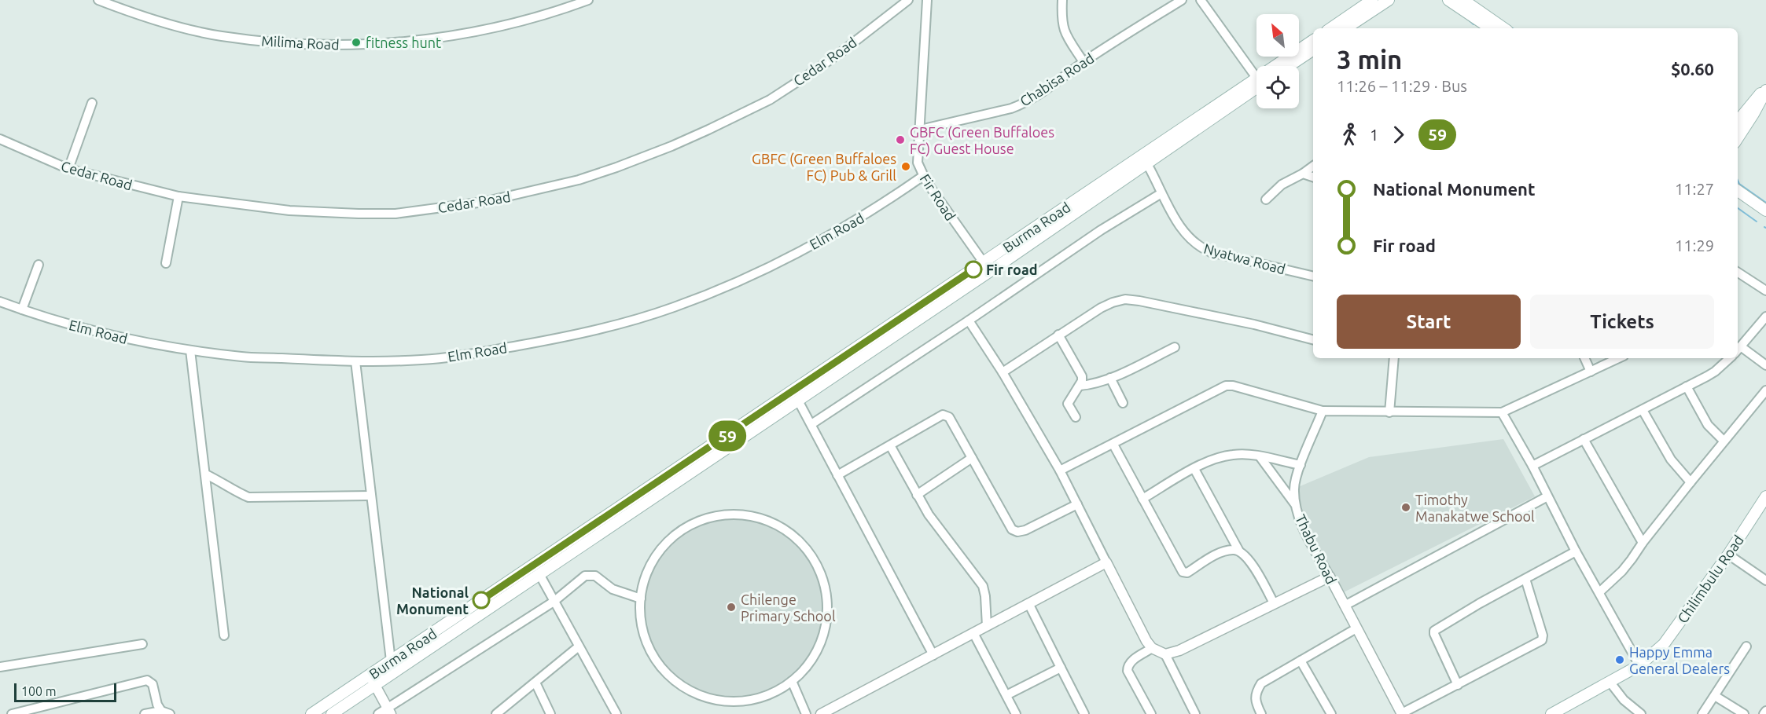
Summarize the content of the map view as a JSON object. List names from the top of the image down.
{
  "streets": {
    "main road": ["Burma Road", "Chilimbulu Road"],
    "street": [
      "Milima Road",
      "Cedar Road",
      "Chabisa Road",
      "Fir Road",
      "Elm Road",
      "Nyatwa Road",
      "Thabu Road"
    ]
  },
  "crossings": [
    ["Chabisa Road", "Fir Road"],
    ["Fir Road", "Burma Road"],
    ["Fir Road", "Elm Road"],
    ["Burma Road", "Nyatwa Road"]
  ],
  "places": [
    "fitness hunt",
    "GBFC (Green Buffaloes FC) Guest House",
    "GBFC (Green Buffaloes FC) Pub & Grill",
    "Fir road",
    "Timothy Manakatwe School",
    "National Monument",
    "Chilenge Primary School",
    "Happy Emma General Dealers"
  ],
  "lines": ["bus line 59"],
  "scale_bar": "100 m",
  "north": "top left",
  "page": {
    "on_map": "59",
    "heading": ["3 min", "11:26 – 11:29 · Bus", "$0.60"],
    "legs": ["1", "59"],
    "list": [
      {
        "name": "National Monument",
        "value": "11:27"
      },
      {
        "name": "Fir road",
        "value": "11:29"
      }
    ],
    "buttons": ["Start", "Tickets"],
    "scale": "100 m"
  }
}
